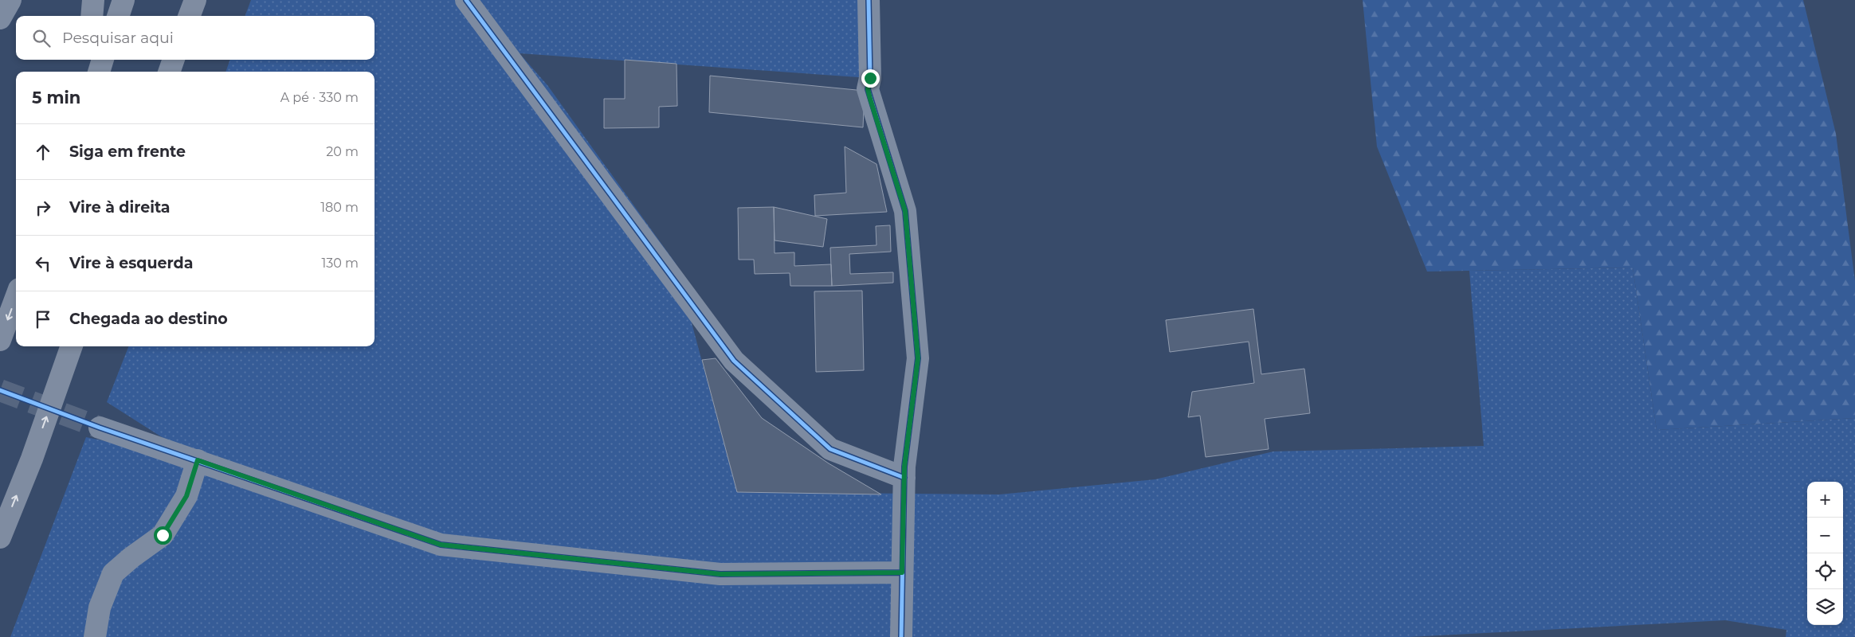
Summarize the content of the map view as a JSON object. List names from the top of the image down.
{
  "page": {
    "search": "Pesquisar aqui",
    "heading": ["5 min", "A pé · 330 m"],
    "list": [
      ["Siga em frente", "20 m"],
      ["Vire à direita", "180 m"],
      ["Vire à esquerda", "130 m"],
      "Chegada ao destino"
    ],
    "map_buttons": ["+", "−"]
  }
}
